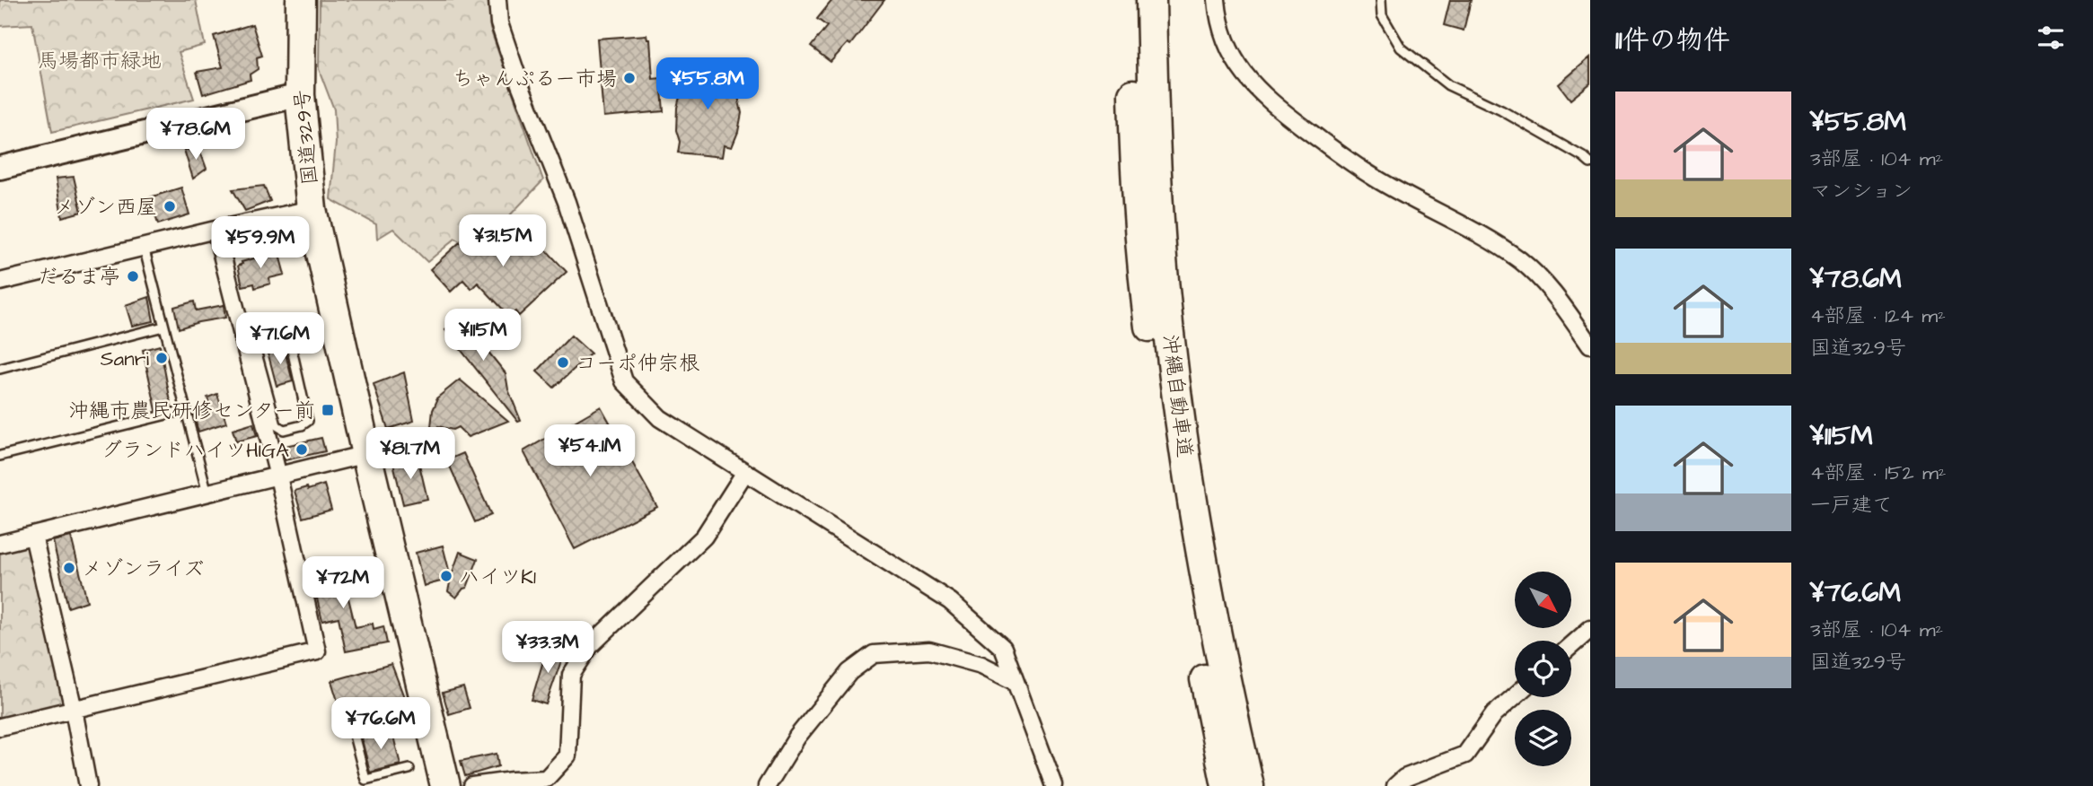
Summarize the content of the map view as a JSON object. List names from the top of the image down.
{
  "streets": {
    "highway": ["国道329号", "沖縄自動車道"]
  },
  "parks": ["馬場都市緑地"],
  "places": {
    "other": [
      "ちゃんぷるー市場",
      "メゾン西屋",
      "だるま亭",
      "Sanri",
      "コーポ仲宗根",
      "グランドハイツHIGA",
      "メゾンライズ",
      "ハイツK1"
    ],
    "transit": ["沖縄市農民研修センター前"]
  },
  "north": "bottom right",
  "page": {
    "heading": "11件の物件",
    "price": [
      "¥55.8M",
      "¥78.6M",
      "¥31.5M",
      "¥59.9M",
      "¥115M",
      "¥71.6M",
      "¥54.1M",
      "¥81.7M",
      "¥72M",
      "¥33.3M",
      "¥76.6M"
    ],
    "list": [
      {
        "name": "¥55.8M",
        "note": "3部屋 · 104 m² · マンション"
      },
      {
        "name": "¥78.6M",
        "note": "4部屋 · 124 m² · 国道329号"
      },
      {
        "name": "¥115M",
        "note": "4部屋 · 152 m² · 一戸建て"
      },
      {
        "name": "¥76.6M",
        "note": "3部屋 · 104 m² · 国道329号"
      }
    ]
  }
}
